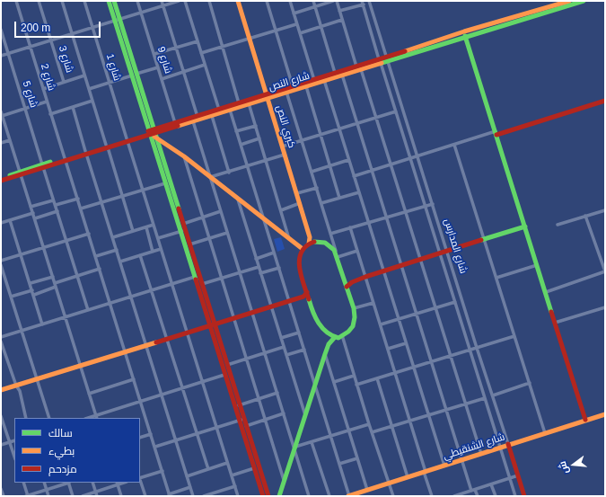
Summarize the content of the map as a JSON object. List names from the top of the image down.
{
  "streets": {
    "street": [
      "شارع 3",
      "شارع 9",
      "شارع 1",
      "شارع 2",
      "شارع النص",
      "شارع 5",
      "كبري النص",
      "شارع المدارس",
      "شارع الشنقيطي"
    ]
  },
  "crossings": [
    ["شارع 9", "شارع النص"],
    ["شارع 1", "شارع النص"],
    ["شارع 2", "شارع النص"],
    ["شارع النص", "شارع 5"],
    ["شارع النص", "كبري النص"],
    ["شارع النص", "شارع المدارس"],
    ["شارع المدارس", "شارع الشنقيطي"]
  ],
  "legend": ["سالك", "بطيء", "مزدحم"],
  "scale_bar": "200 m",
  "north": "left"
}
